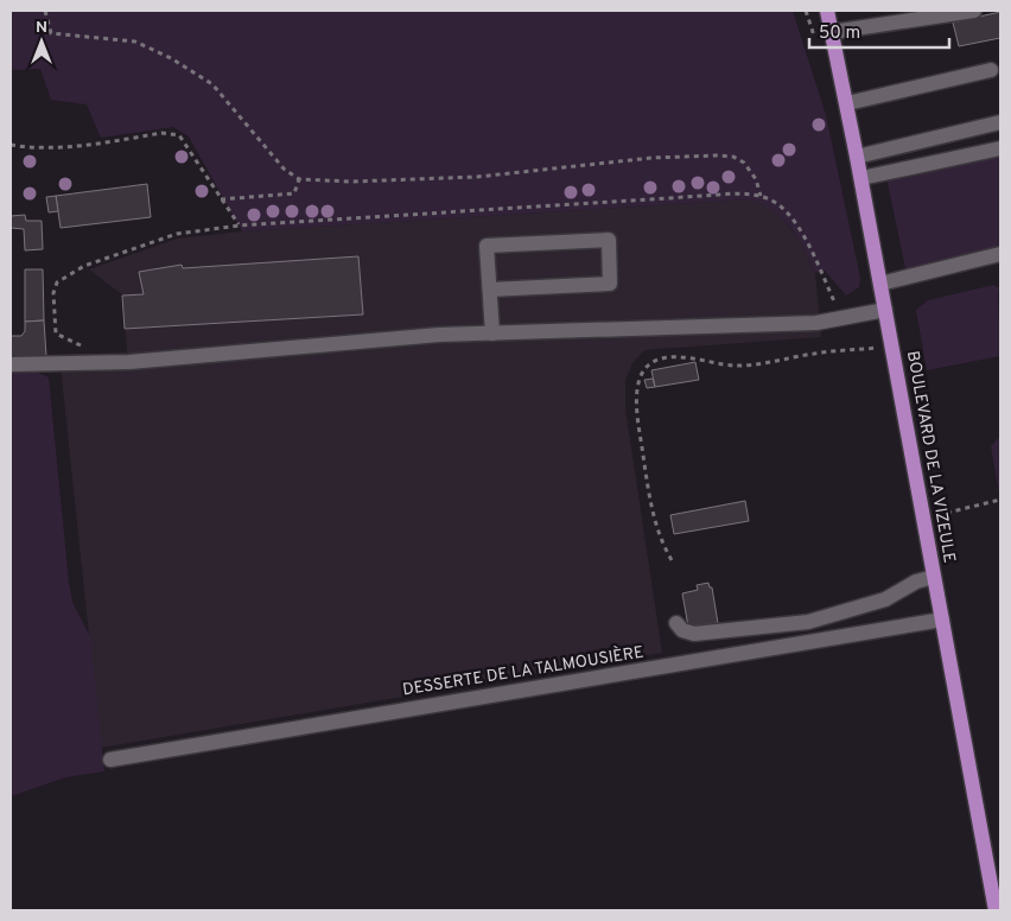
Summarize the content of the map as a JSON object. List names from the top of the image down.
{
  "streets": {
    "main road": ["BOULEVARD DE LA VIZEULE"],
    "street": ["DESSERTE DE LA TALMOUSIÈRE"]
  },
  "crossings": [
    ["BOULEVARD DE LA VIZEULE", "DESSERTE DE LA TALMOUSIÈRE"]
  ],
  "scale_bar": "50 m",
  "north": "top"
}
